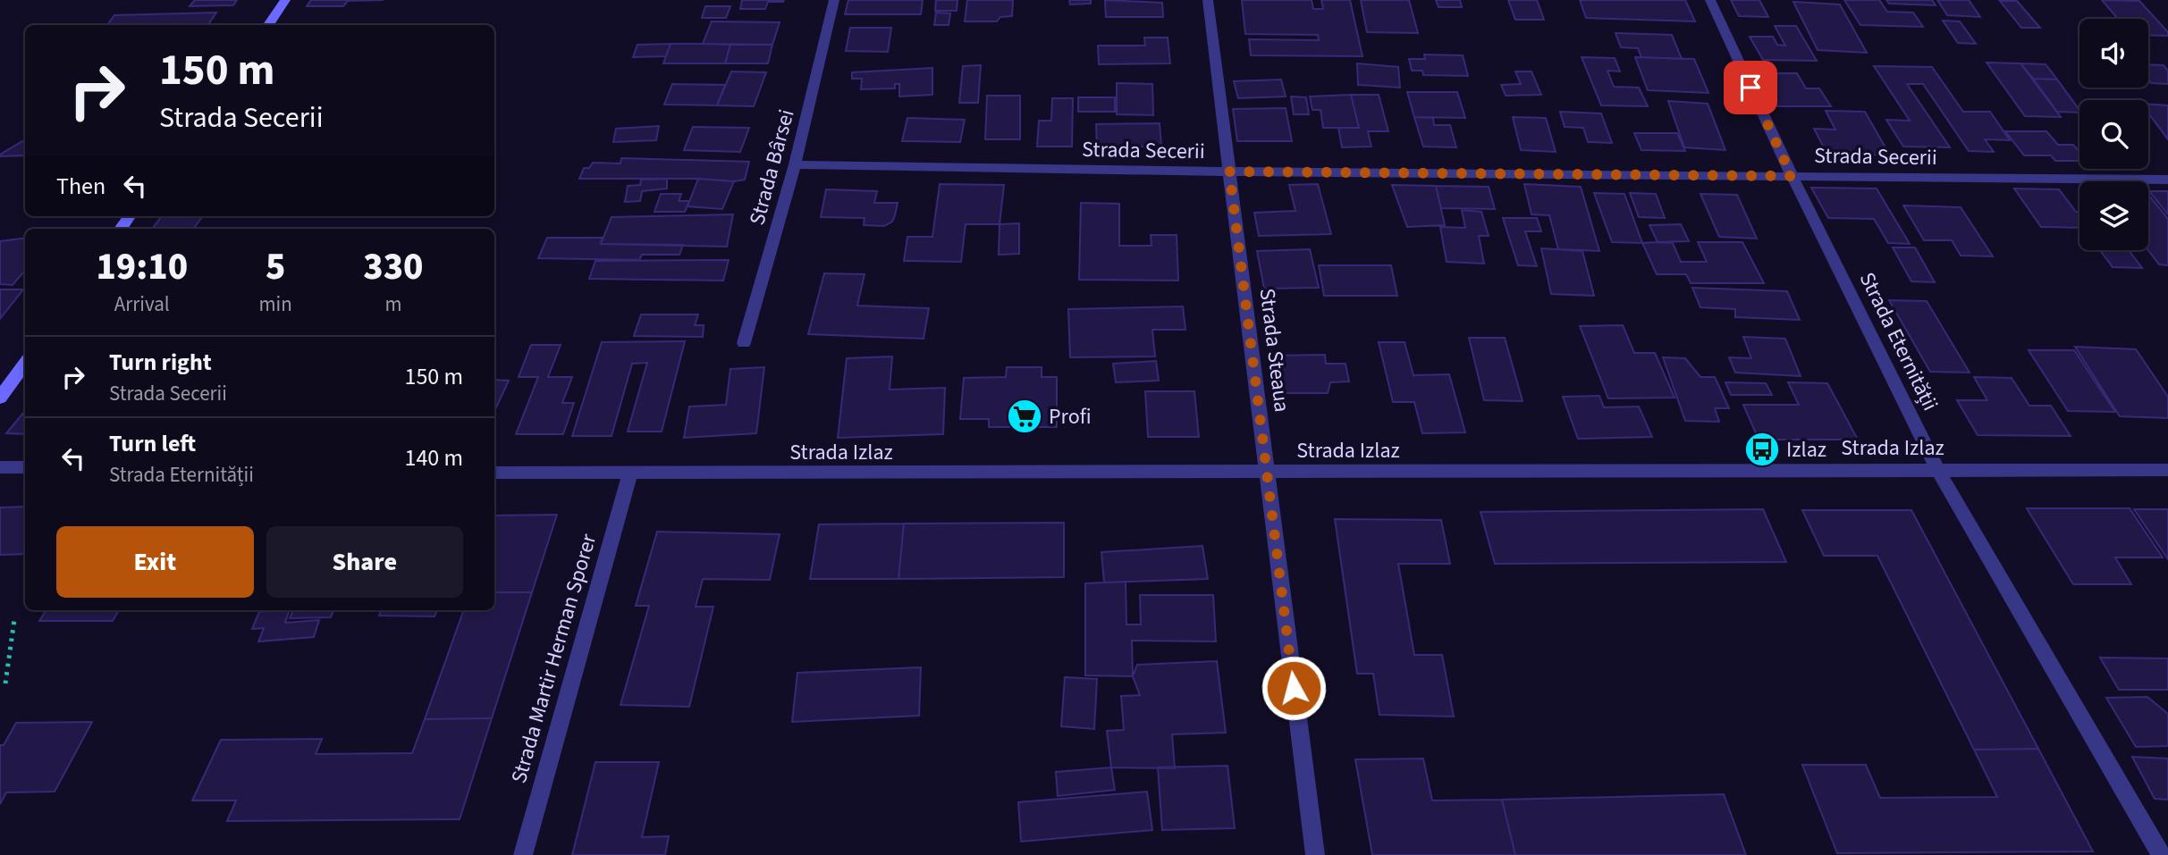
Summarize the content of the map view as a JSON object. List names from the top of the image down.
{
  "streets": {
    "street": [
      "Strada Secerii",
      "Strada Bârsei",
      "Strada Eternității",
      "Strada Steaua",
      "Strada Izlaz",
      "Strada Martir Herman Sporer"
    ]
  },
  "crossings": [
    ["Strada Secerii", "Strada Bârsei"],
    ["Strada Secerii", "Strada Eternității"],
    ["Strada Secerii", "Strada Steaua"],
    ["Strada Eternității", "Strada Izlaz"],
    ["Strada Steaua", "Strada Izlaz"],
    ["Strada Izlaz", "Strada Martir Herman Sporer"]
  ],
  "places": {
    "supermarket": ["Profi"],
    "bus stop": ["Izlaz"]
  },
  "page": {
    "turn": ["150 m", "Strada Secerii"],
    "then": "Then",
    "eta": [
      "19:10",
      "Arrival",
      "5",
      "min",
      "330",
      "m"
    ],
    "list": [
      {
        "name": "Turn right",
        "note": "Strada Secerii",
        "value": "150 m"
      },
      {
        "name": "Turn left",
        "note": "Strada Eternității",
        "value": "140 m"
      }
    ],
    "buttons": ["Exit", "Share"]
  }
}
